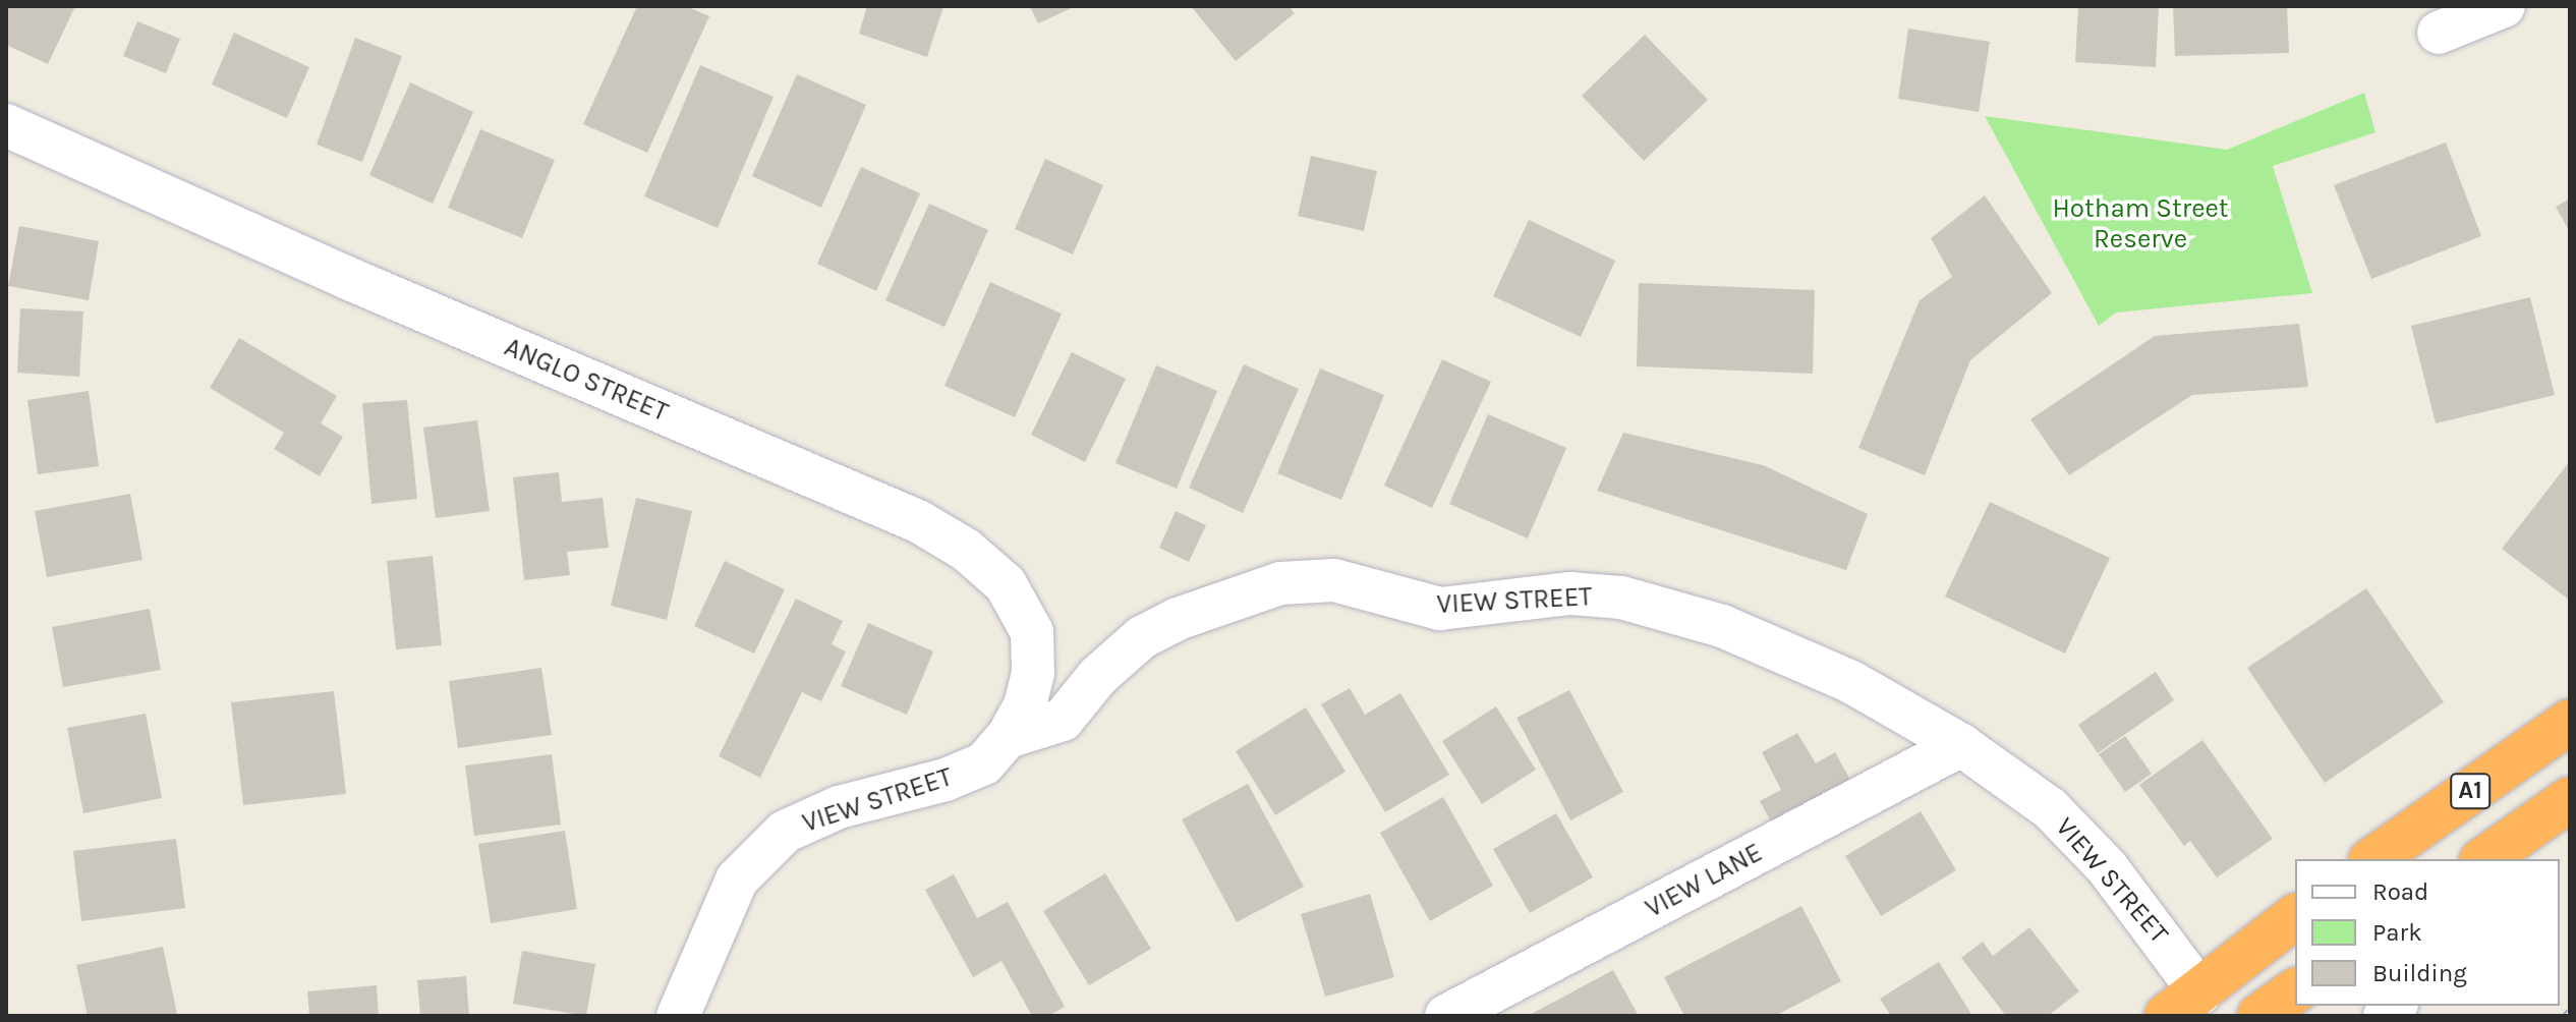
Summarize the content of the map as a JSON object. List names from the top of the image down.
{
  "streets": {
    "highway": ["A1"],
    "street": ["ANGLO STREET", "VIEW STREET", "VIEW LANE"]
  },
  "crossings": [
    ["ANGLO STREET", "VIEW STREET"],
    ["VIEW STREET", "VIEW LANE"]
  ],
  "parks": ["Hotham Street Reserve"],
  "legend": ["Road", "Park", "Building"]
}
